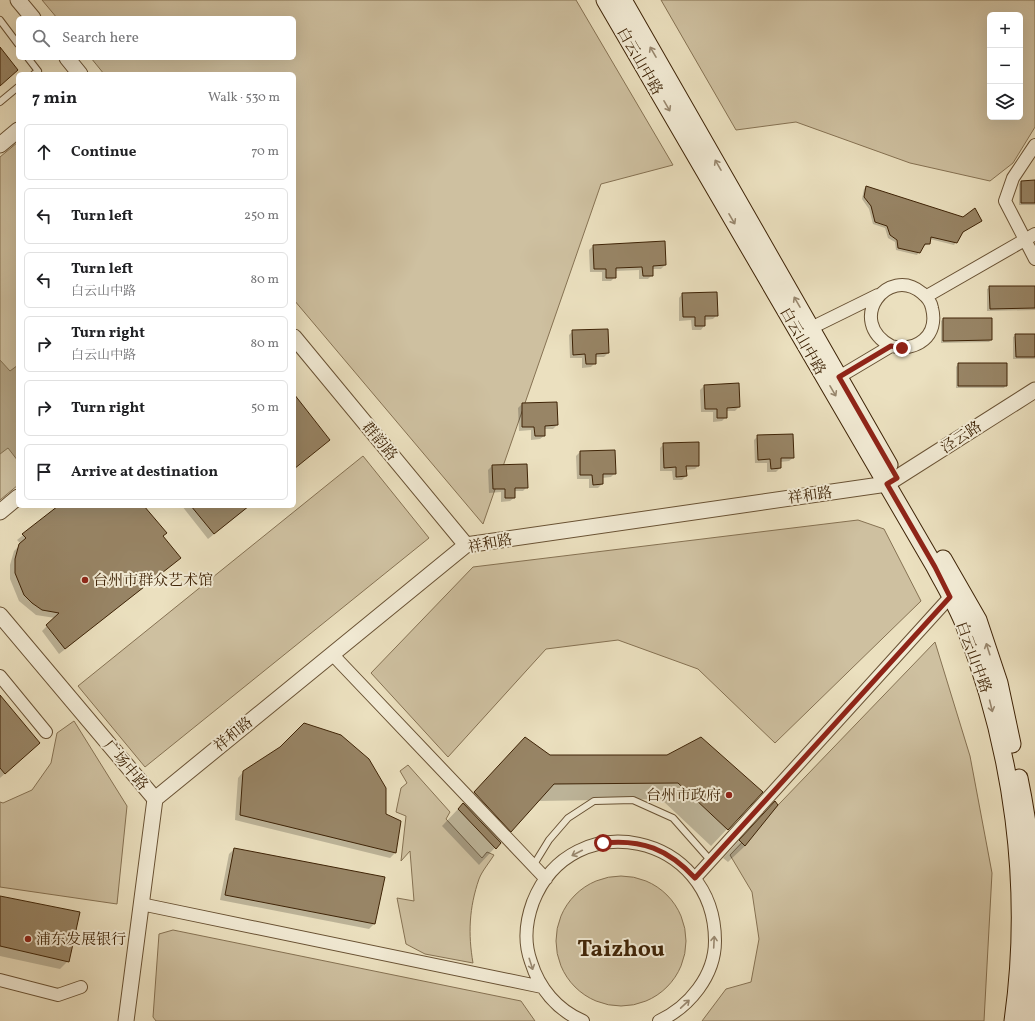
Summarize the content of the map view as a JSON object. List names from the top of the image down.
{
  "streets": {
    "main road": ["白云山中路"],
    "street": [
      "泾云路",
      "群韵路",
      "祥和路",
      "广场中路"
    ]
  },
  "crossings": [
    ["白云山中路", "泾云路"],
    ["白云山中路", "祥和路"],
    ["泾云路", "祥和路"],
    ["群韵路", "祥和路"],
    ["祥和路", "广场中路"]
  ],
  "districts": ["Taizhou"],
  "places": ["台州市群众艺术馆", "台州市政府", "浦东发展银行"],
  "page": {
    "map_buttons": ["+", "−"],
    "search": "Search here",
    "heading": ["7 min", "Walk · 530 m"],
    "list": [
      ["Continue", "70 m"],
      ["Turn left", "250 m"],
      ["Turn left", "白云山中路", "80 m"],
      ["Turn right", "白云山中路", "80 m"],
      ["Turn right", "50 m"],
      "Arrive at destination"
    ]
  }
}
